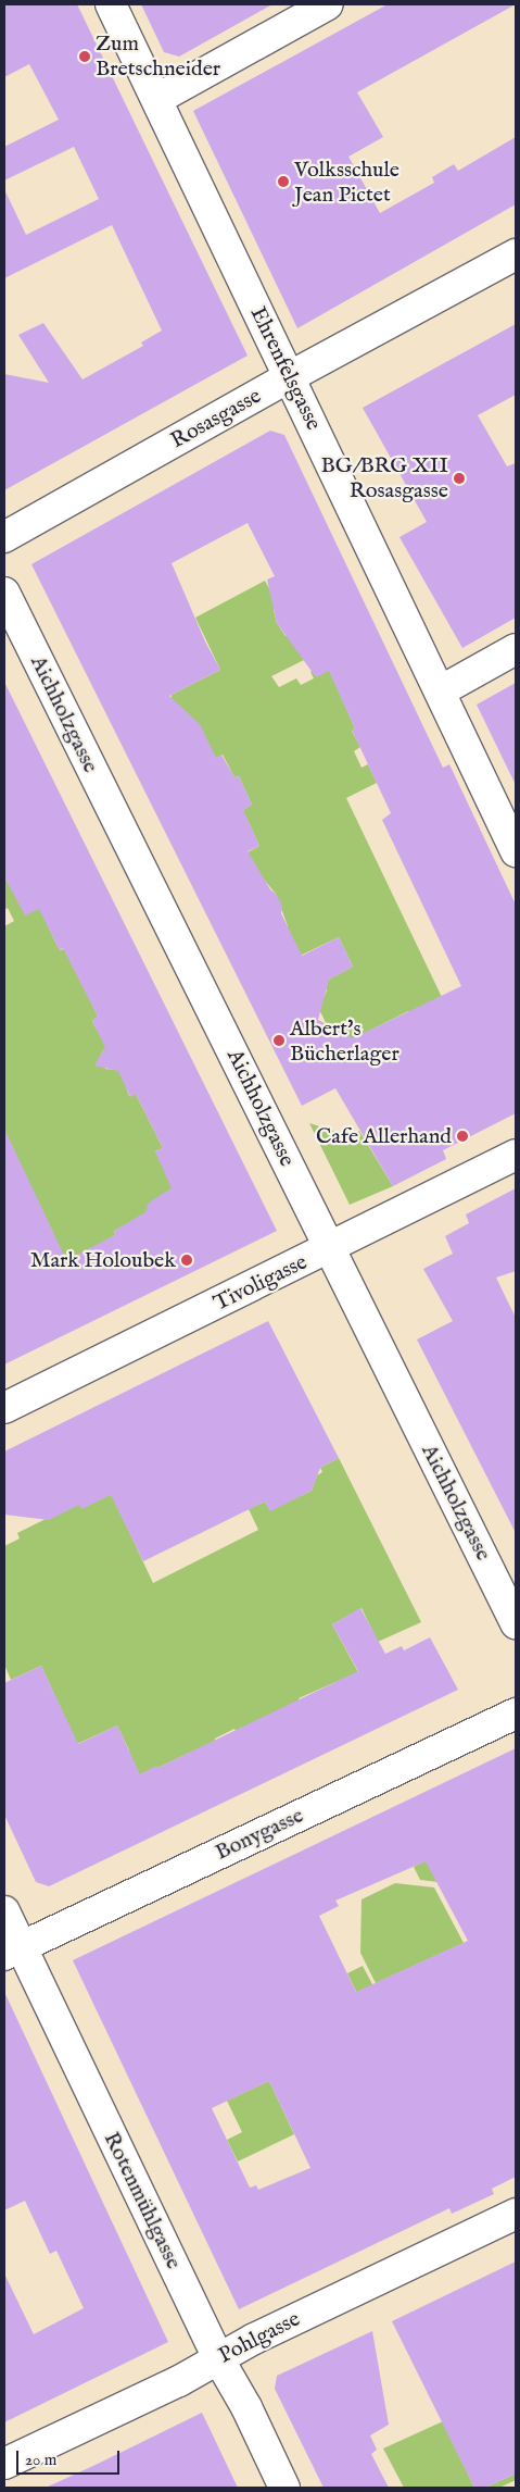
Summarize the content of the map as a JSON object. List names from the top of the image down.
{
  "streets": {
    "street": [
      "Ehrenfelsgasse",
      "Rosasgasse",
      "Aichholzgasse",
      "Tivoligasse",
      "Bonygasse",
      "Rotenmühlgasse",
      "Pohlgasse"
    ]
  },
  "crossings": [
    ["Ehrenfelsgasse", "Rosasgasse"],
    ["Aichholzgasse", "Tivoligasse"],
    ["Bonygasse", "Rotenmühlgasse"],
    ["Rotenmühlgasse", "Pohlgasse"]
  ],
  "places": [
    "Zum Bretschneider",
    "Volksschule Jean Pictet",
    "BG/BRG XII Rosasgasse",
    "Albert's Bücherlager",
    "Cafe Allerhand",
    "Mark Holoubek"
  ],
  "scale_bar": "20 m"
}
